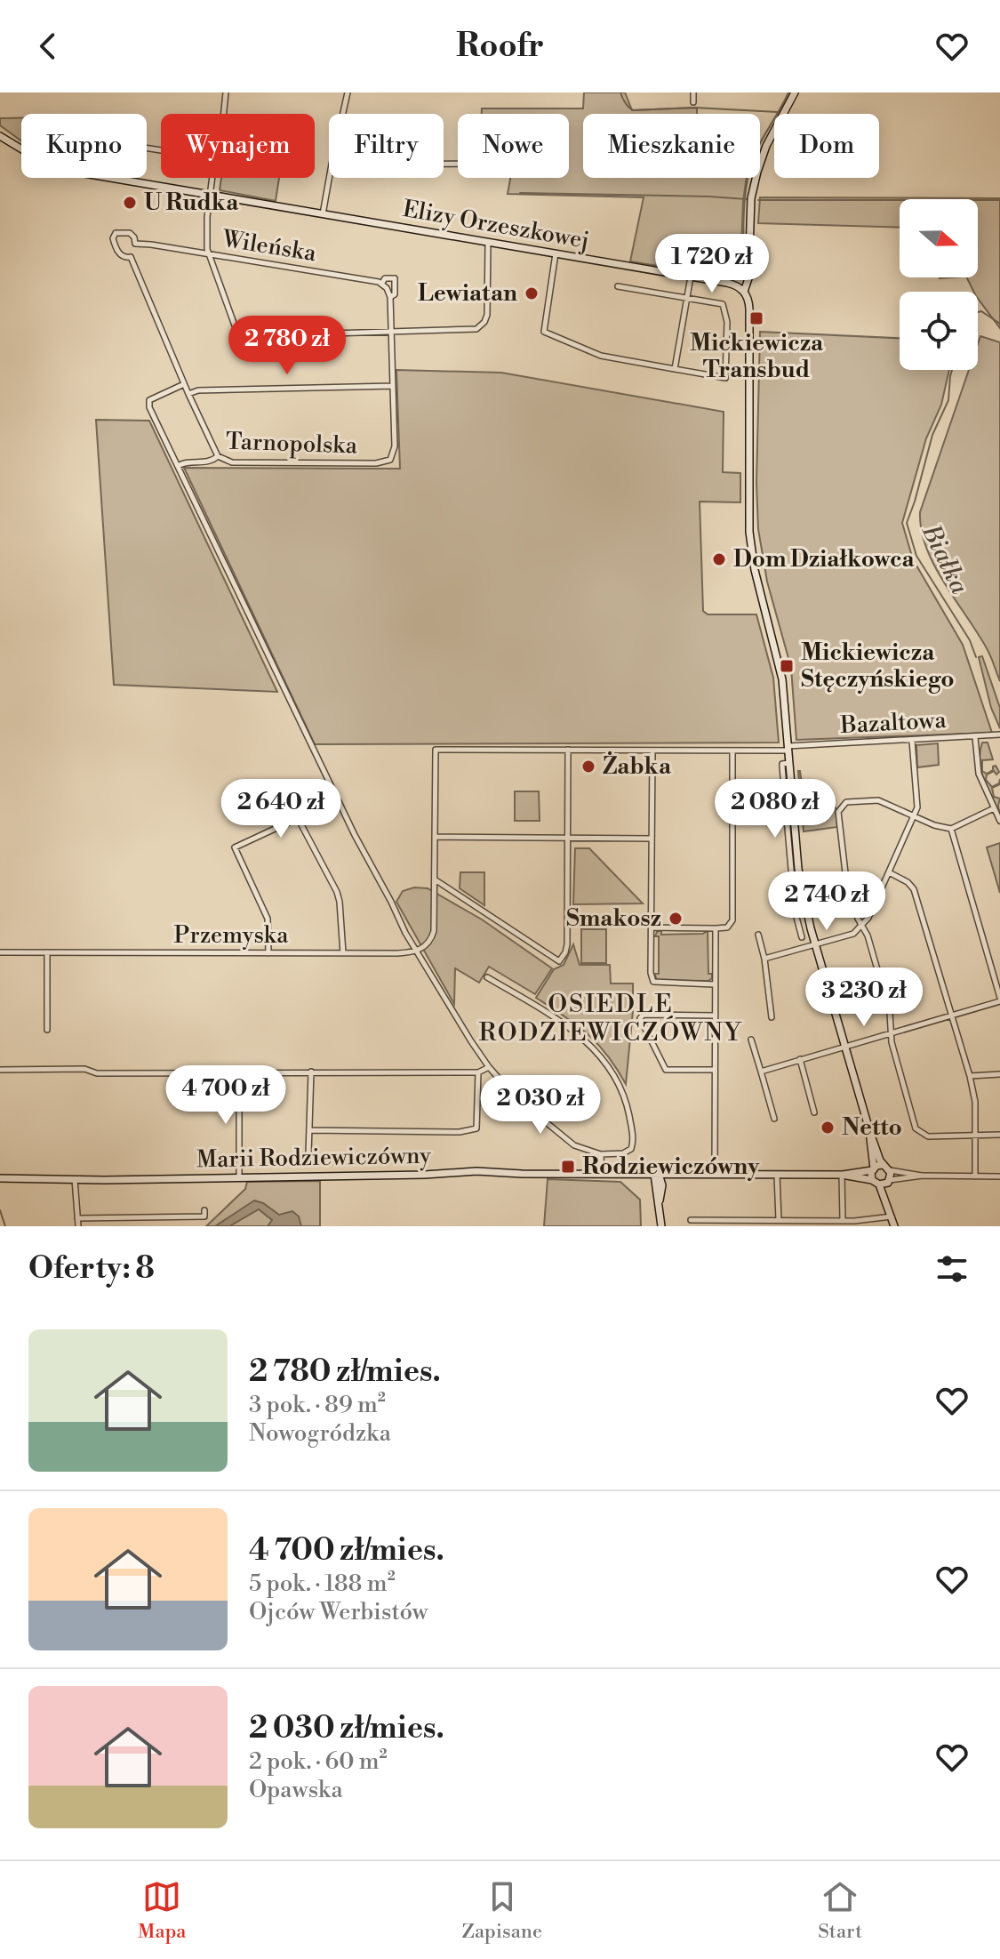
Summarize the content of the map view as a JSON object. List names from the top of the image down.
{
  "streets": {
    "street": [
      "Elizy Orzeszkowej",
      "Wileńska",
      "Tarnopolska",
      "Bazaltowa",
      "Przemyska",
      "Marii Rodziewiczówny"
    ]
  },
  "districts": ["OSIEDLE RODZIEWICZÓWNY"],
  "water": ["Białka"],
  "places": {
    "other": [
      "U Rudka",
      "Lewiatan",
      "Dom Działkowca",
      "Żabka",
      "Smakosz",
      "Netto"
    ],
    "transit": ["Mickiewicza Transbud", "Mickiewicza Stęczyńskiego", "Rodziewiczówny"]
  },
  "north": "right",
  "page": {
    "header": "Roofr",
    "chip": [
      "Kupno",
      "Wynajem",
      "Filtry",
      "Nowe",
      "Mieszkanie",
      "Dom"
    ],
    "price": [
      "1 720 zł",
      "2 780 zł",
      "2 640 zł",
      "2 080 zł",
      "2 740 zł",
      "3 230 zł",
      "4 700 zł",
      "2 030 zł"
    ],
    "heading": "Oferty: 8",
    "list": [
      {
        "name": "2 780 zł/mies.",
        "note": "3 pok. · 89 m² · Nowogródzka"
      },
      {
        "name": "4 700 zł/mies.",
        "note": "5 pok. · 188 m² · Ojców Werbistów"
      },
      {
        "name": "2 030 zł/mies.",
        "note": "2 pok. · 60 m² · Opawska"
      }
    ],
    "tabs": ["Mapa", "Zapisane", "Start"]
  }
}
